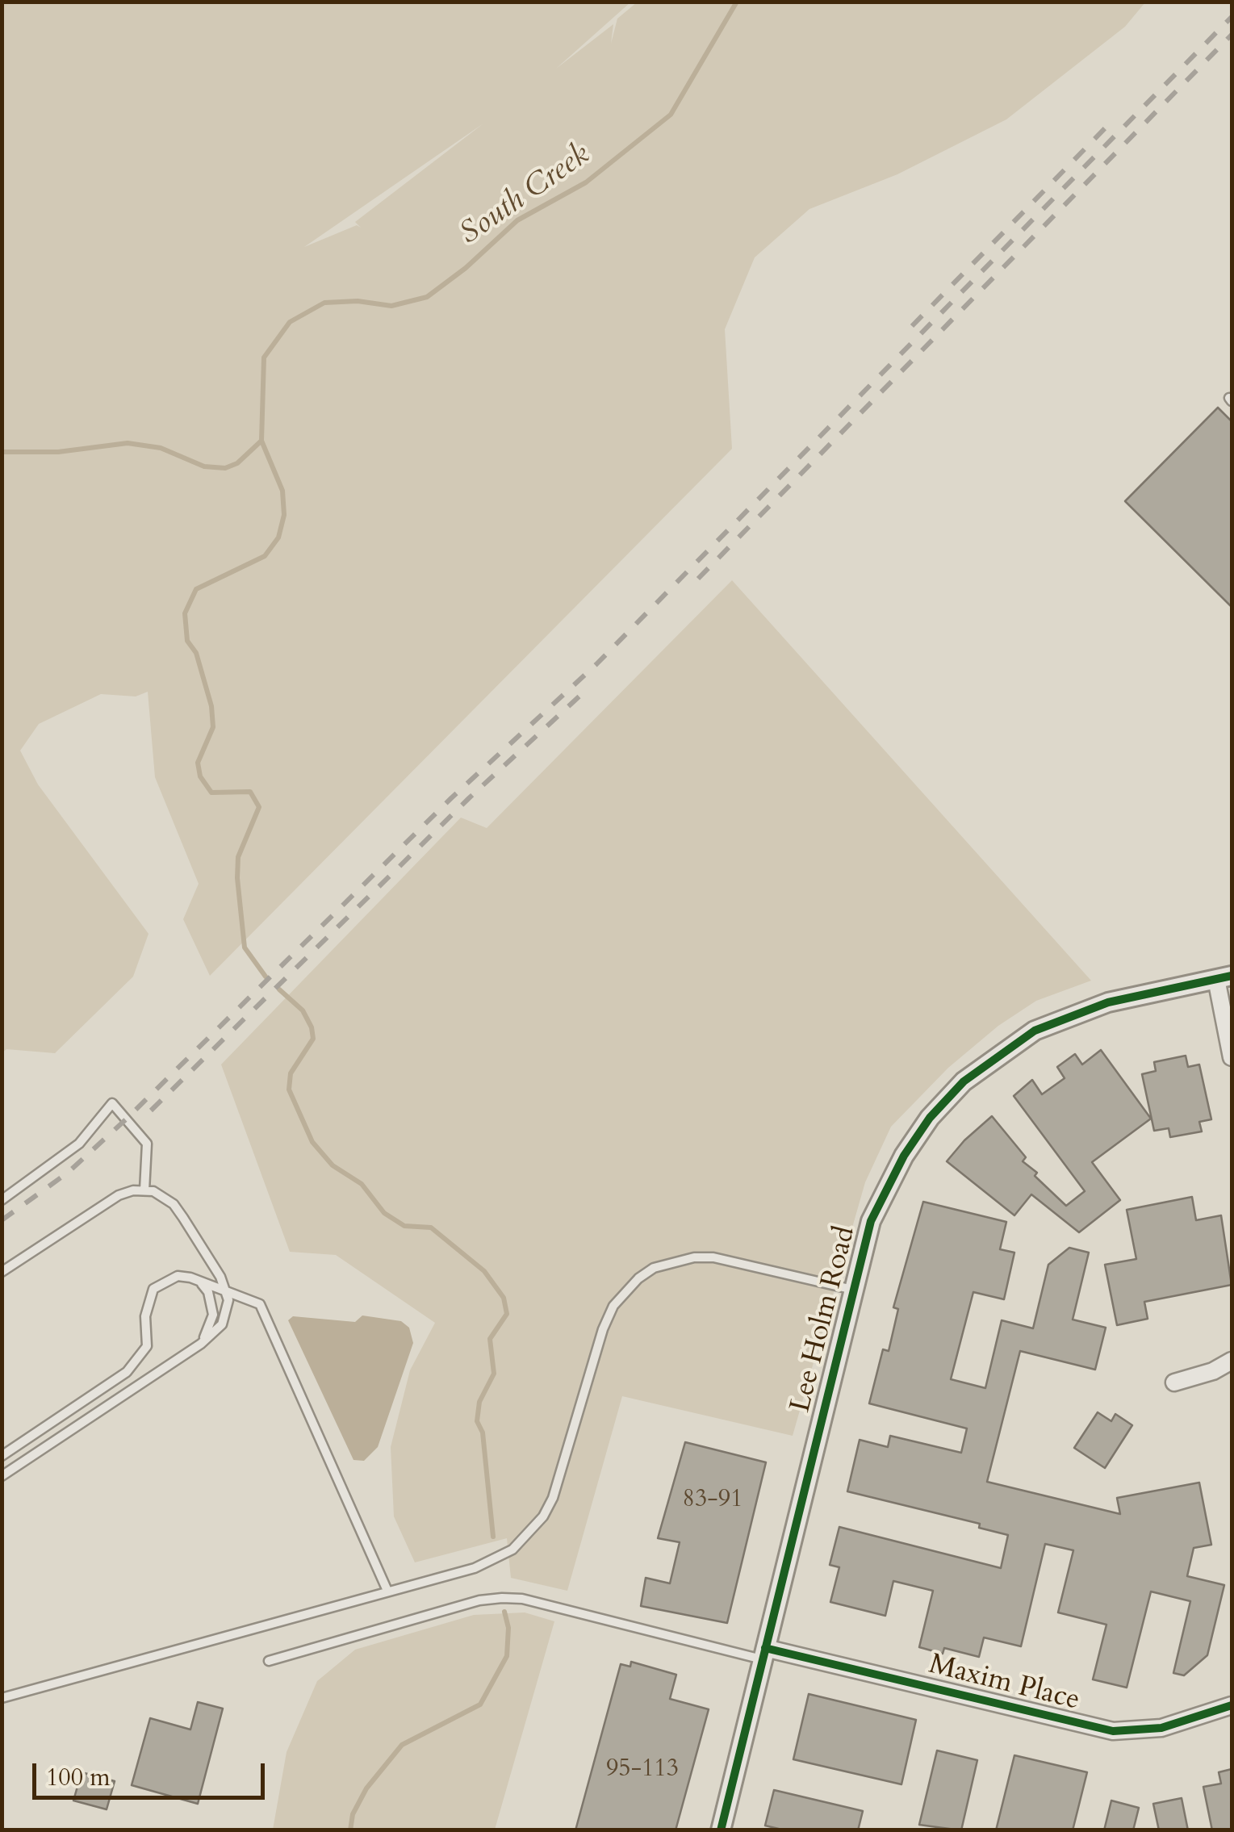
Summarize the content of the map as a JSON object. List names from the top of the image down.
{
  "streets": {
    "street": ["Lee Holm Road", "Maxim Place"]
  },
  "crossings": [
    ["Lee Holm Road", "Maxim Place"]
  ],
  "water": ["South Creek"],
  "house_numbers": ["83-91", "95-113"],
  "scale_bar": "100 m"
}
